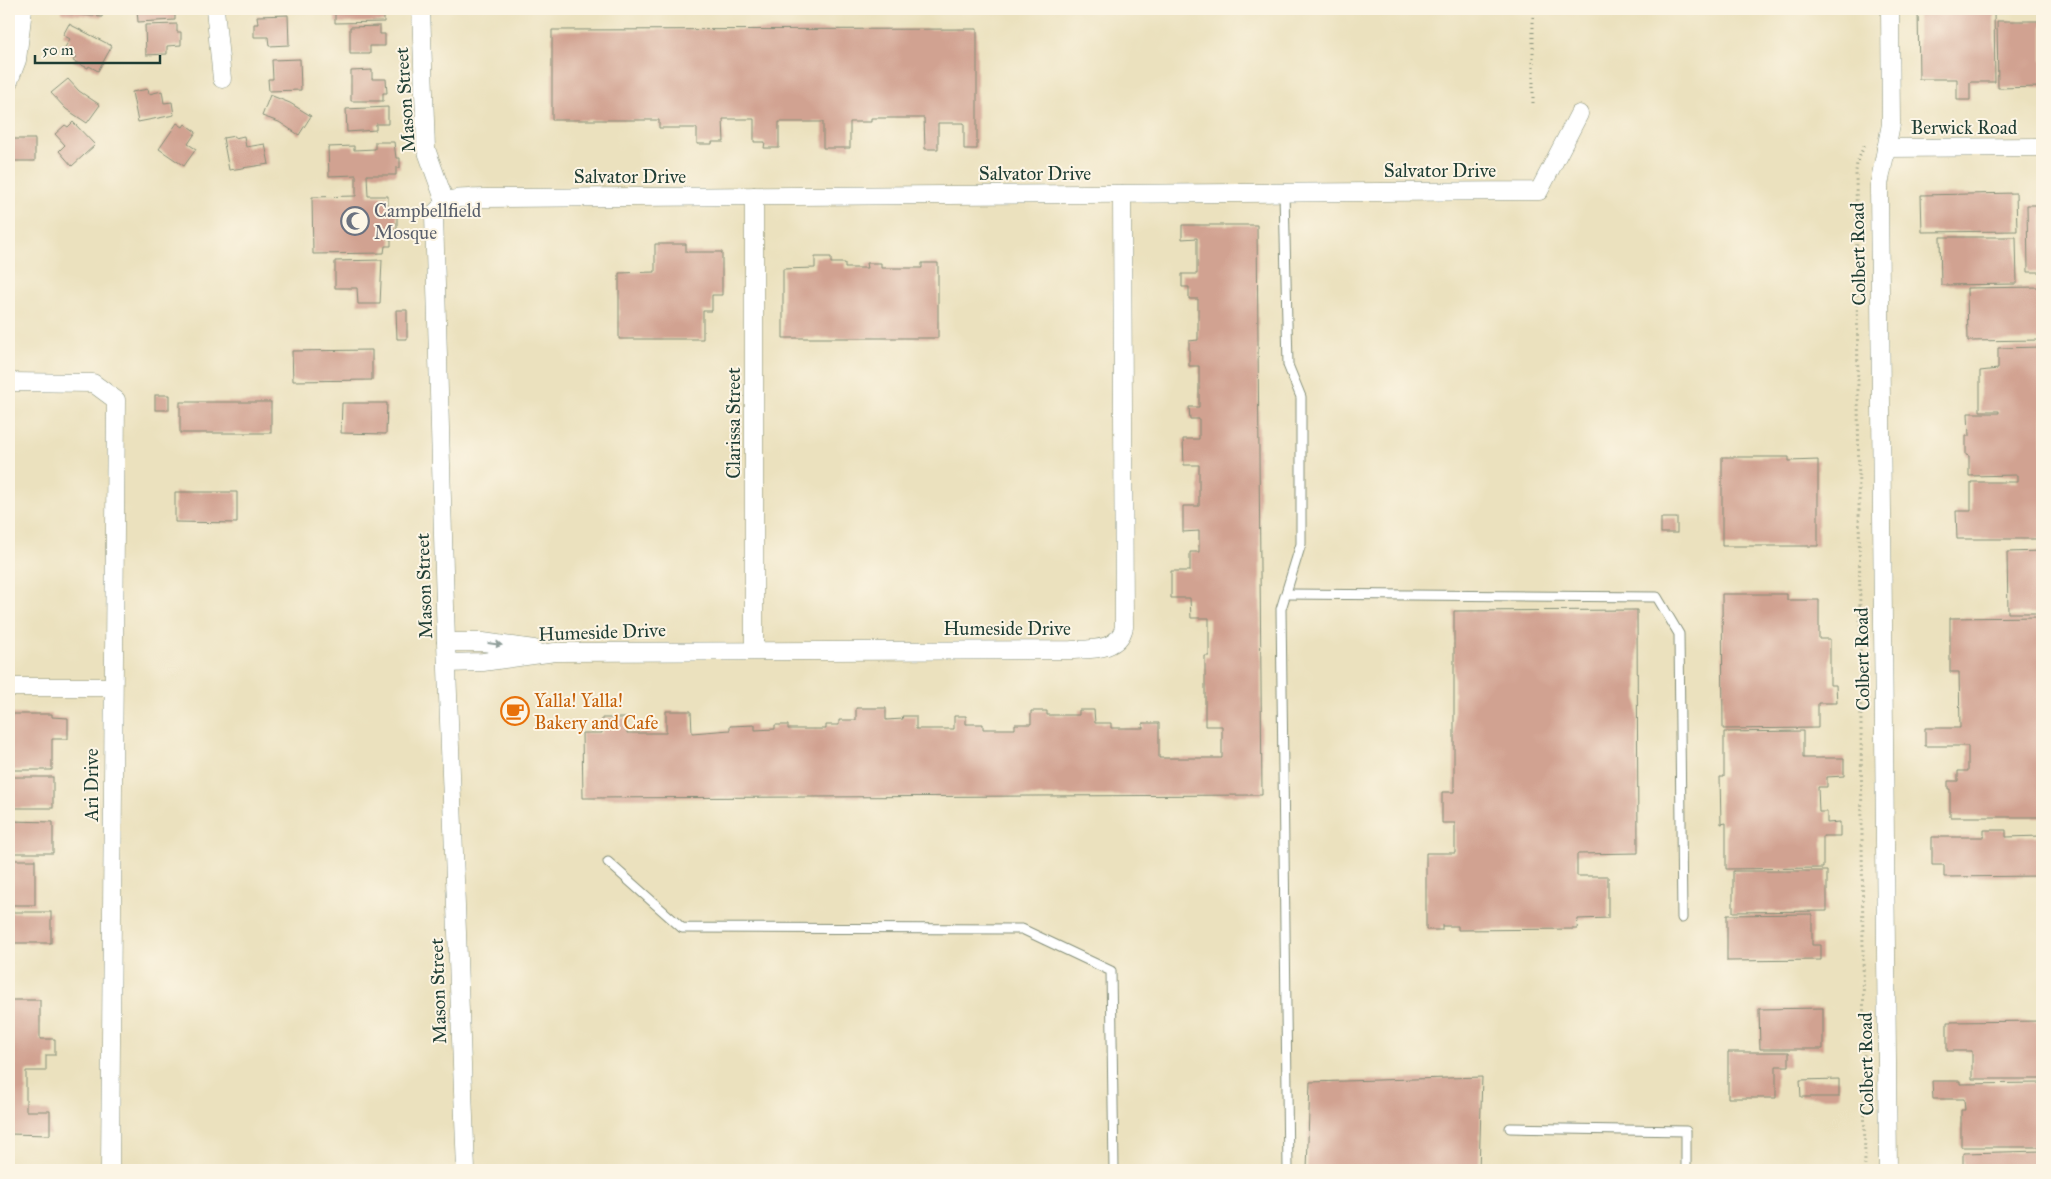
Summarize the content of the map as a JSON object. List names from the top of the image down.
{
  "streets": {
    "street": [
      "Mason Street",
      "Berwick Road",
      "Salvator Drive",
      "Colbert Road",
      "Clarissa Street",
      "Humeside Drive",
      "Ari Drive"
    ]
  },
  "crossings": [
    ["Mason Street", "Salvator Drive"],
    ["Mason Street", "Humeside Drive"],
    ["Berwick Road", "Colbert Road"],
    ["Salvator Drive", "Clarissa Street"],
    ["Salvator Drive", "Humeside Drive"],
    ["Clarissa Street", "Humeside Drive"]
  ],
  "places": {
    "mosque": ["Campbellfield Mosque"],
    "cafe": ["Yalla! Yalla! Bakery and Cafe"]
  },
  "scale_bar": "50 m"
}
